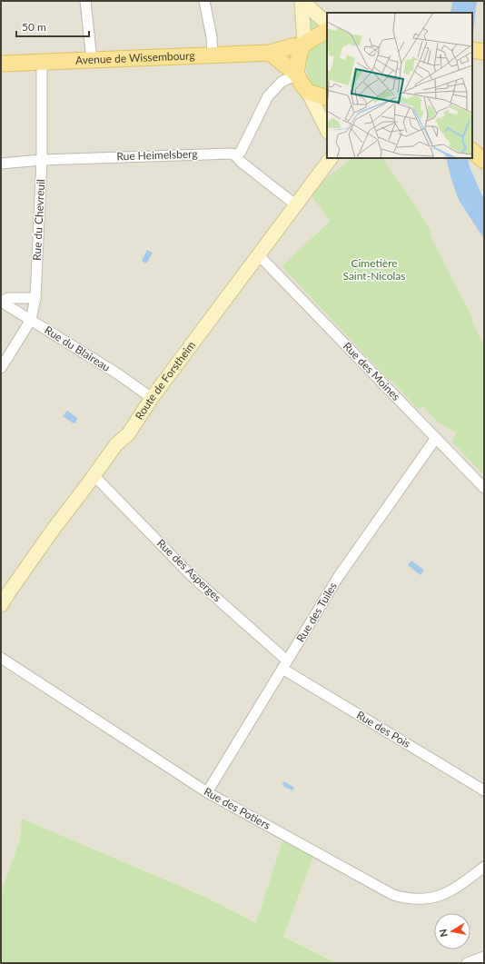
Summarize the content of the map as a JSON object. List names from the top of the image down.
{
  "streets": {
    "main road": ["Avenue de Wissembourg"],
    "street": [
      "Rue Heimelsberg",
      "Rue du Chevreuil",
      "Rue du Blaireau",
      "Rue des Moines",
      "Route de Forstheim",
      "Rue des Asperges",
      "Rue des Tuiles",
      "Rue des Pois",
      "Rue des Potiers"
    ]
  },
  "crossings": [
    ["Avenue de Wissembourg", "Rue du Chevreuil"],
    ["Rue Heimelsberg", "Rue du Chevreuil"],
    ["Rue du Chevreuil", "Rue du Blaireau"],
    ["Rue du Blaireau", "Route de Forstheim"],
    ["Rue des Moines", "Route de Forstheim"],
    ["Rue des Moines", "Rue des Tuiles"],
    ["Route de Forstheim", "Rue des Asperges"],
    ["Rue des Asperges", "Rue des Tuiles"],
    ["Rue des Asperges", "Rue des Pois"],
    ["Rue des Tuiles", "Rue des Pois"],
    ["Rue des Tuiles", "Rue des Potiers"]
  ],
  "parks": ["Cimetière Saint-Nicolas"],
  "scale_bar": "50 m",
  "north": "left"
}
